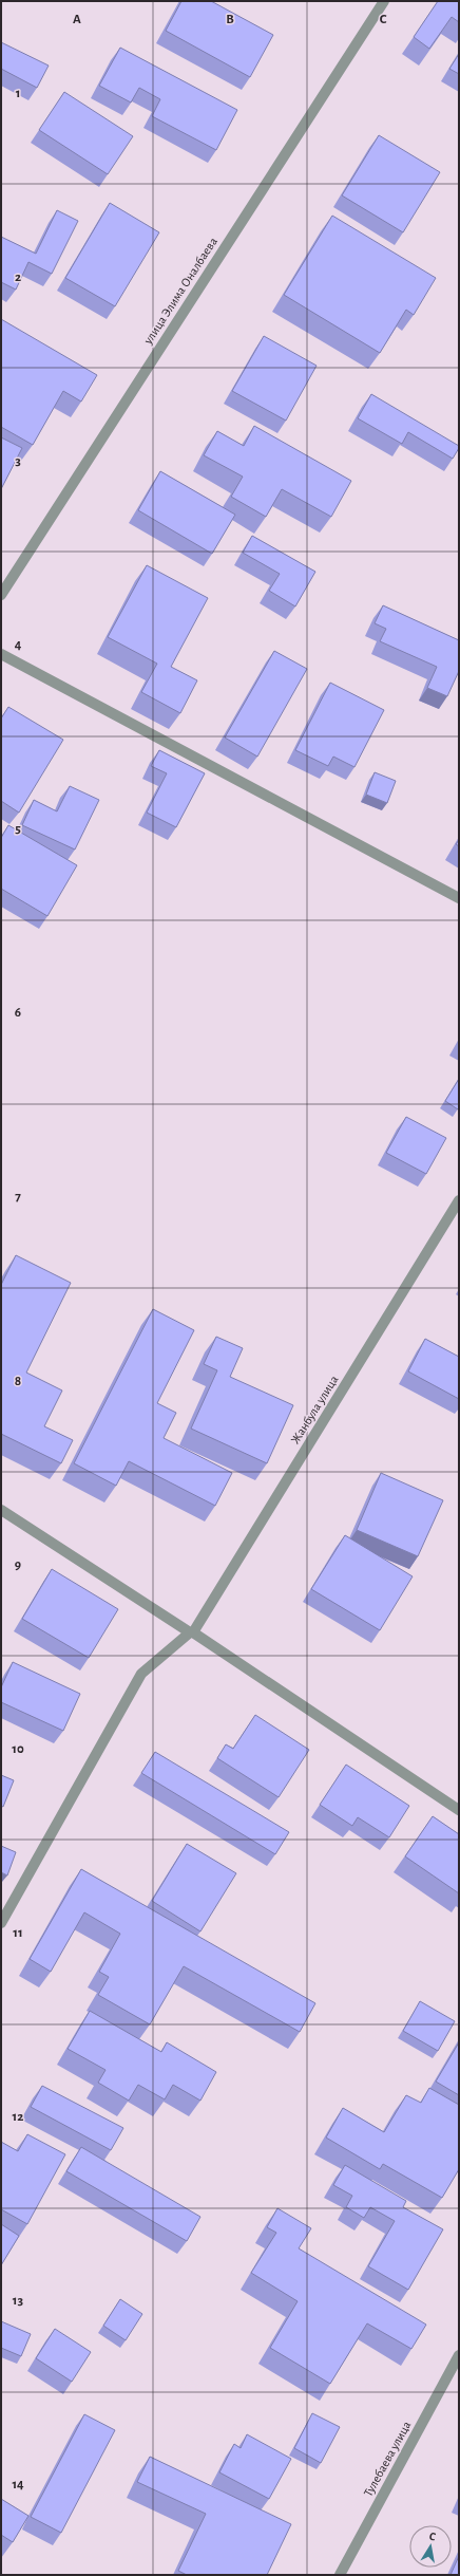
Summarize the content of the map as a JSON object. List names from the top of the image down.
{
  "streets": {
    "street": ["улица Элима Оналбаева", "Жанбула улица", "Тулебаева улица"]
  },
  "north": "top",
  "grid": {
    "columns": ["A", "B", "C"],
    "rows": [
      "1",
      "2",
      "3",
      "4",
      "5",
      "6",
      "7",
      "8",
      "9",
      "10",
      "11",
      "12",
      "13",
      "14"
    ]
  }
}
